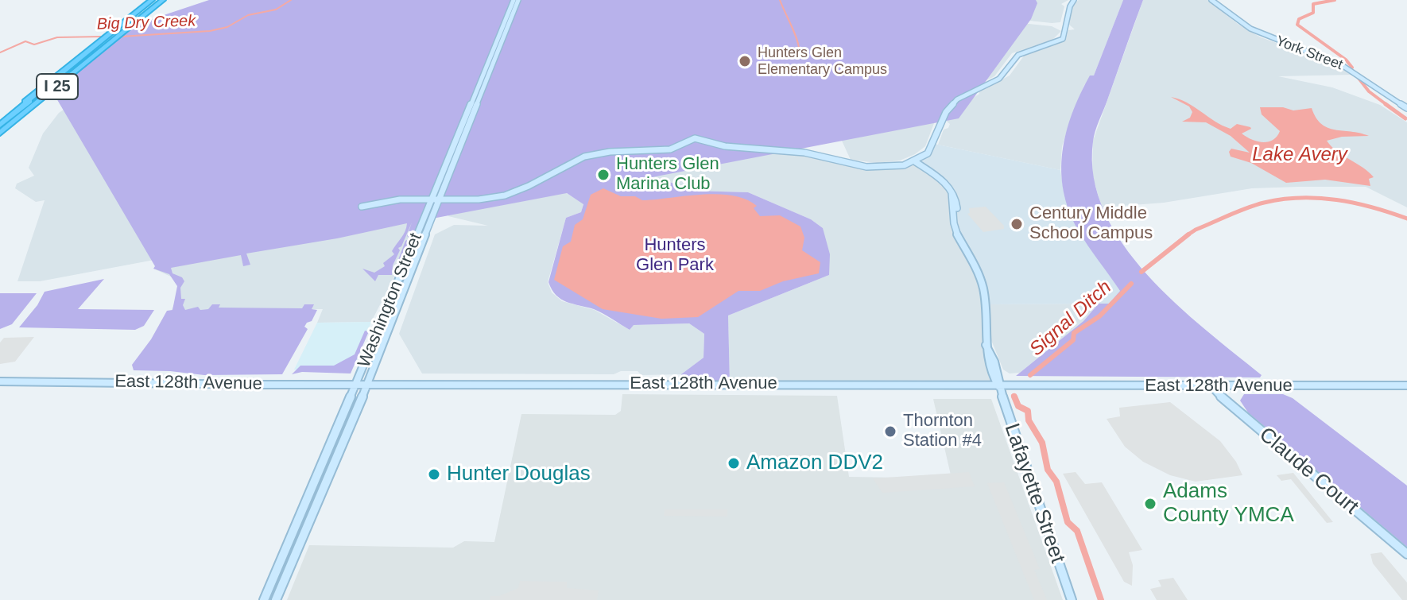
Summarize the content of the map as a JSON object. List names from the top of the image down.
{
  "streets": {
    "highway": ["I 25"],
    "main road": [
      "York Street",
      "Washington Street",
      "East 128th Avenue",
      "Claude Court",
      "Lafayette Street"
    ]
  },
  "crossings": [
    ["Washington Street", "East 128th Avenue"],
    ["East 128th Avenue", "Claude Court"],
    ["East 128th Avenue", "Lafayette Street"]
  ],
  "water": ["Big Dry Creek", "Lake Avery", "Signal Ditch"],
  "parks": ["Hunters Glen Park"],
  "places": [
    "Hunters Glen Elementary Campus",
    "Hunters Glen Marina Club",
    "Century Middle School Campus",
    "Thornton Station #4",
    "Amazon DDV2",
    "Hunter Douglas",
    "Adams County YMCA"
  ]
}
